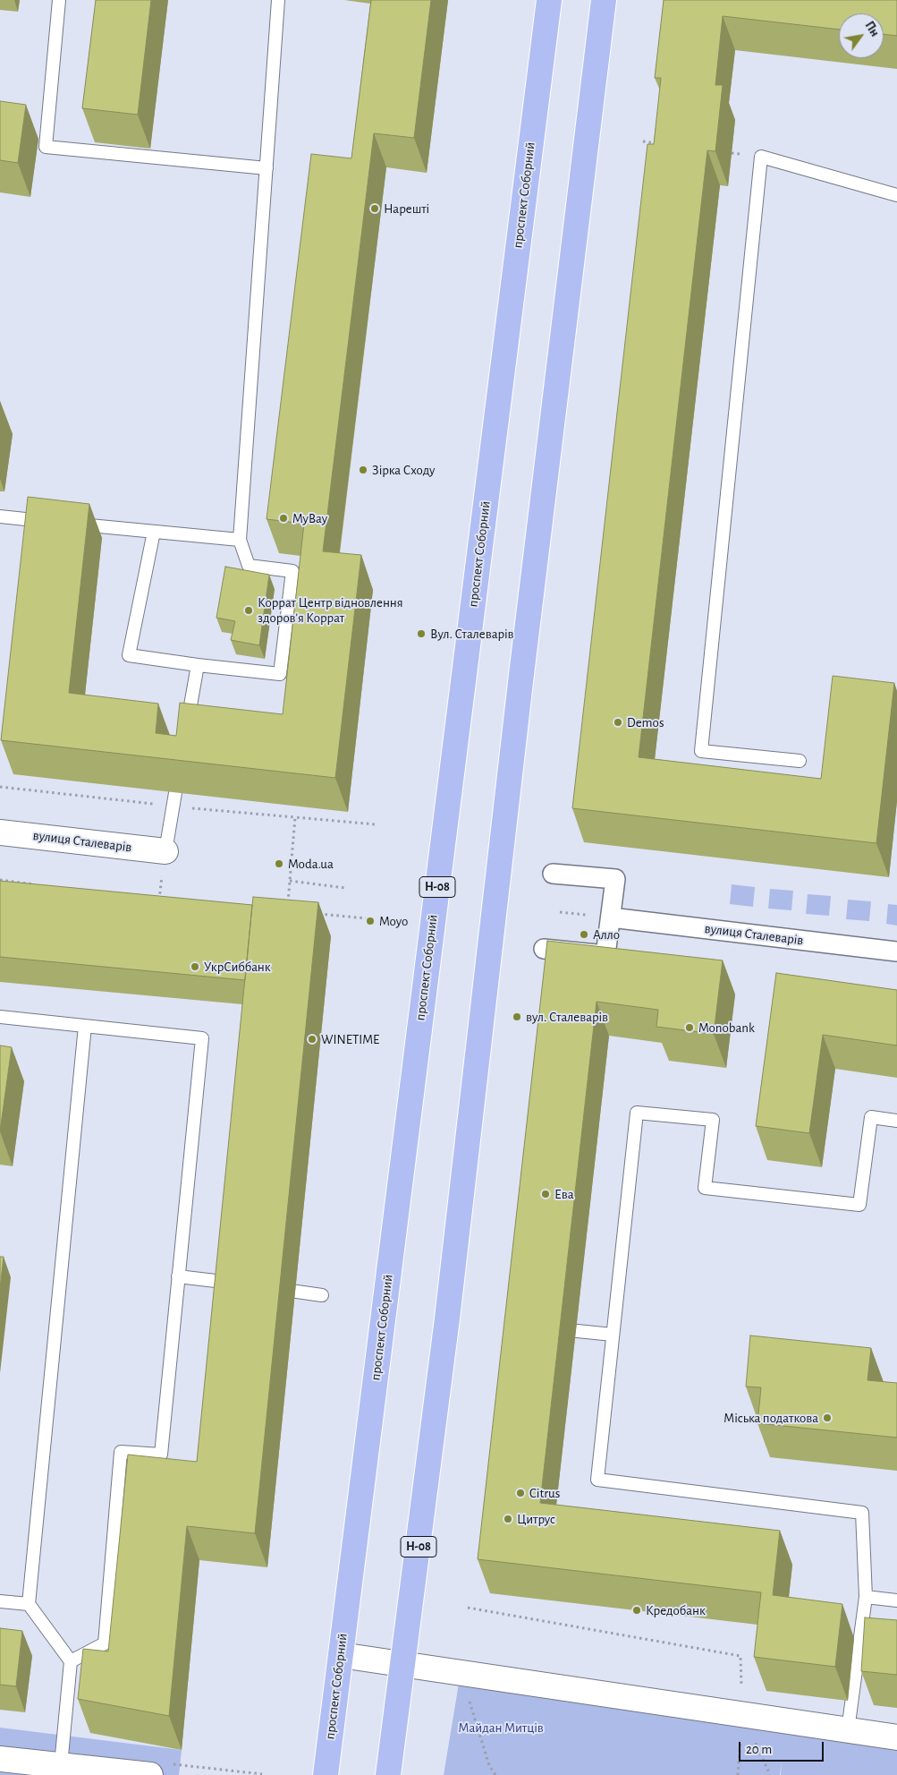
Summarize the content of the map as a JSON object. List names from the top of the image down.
{
  "streets": {
    "main road": ["проспект Соборний", "Н-08"],
    "street": ["вулиця Сталеварів"]
  },
  "parks": ["Майдан Митців"],
  "places": [
    "Нарешті",
    "Зірка Сходу",
    "MyBay",
    "Коррат Центр відновлення здоров'я Коррат",
    "Вул. Сталеварів",
    "Demos",
    "Moda.ua",
    "Moyo",
    "Алло",
    "УкрСиббанк",
    "вул. Сталеварів",
    "Monobank",
    "WINETIME",
    "Ева",
    "Міська податкова",
    "Citrus",
    "Цитрус",
    "Кредобанк"
  ],
  "scale_bar": "20 m",
  "north": "top right"
}
